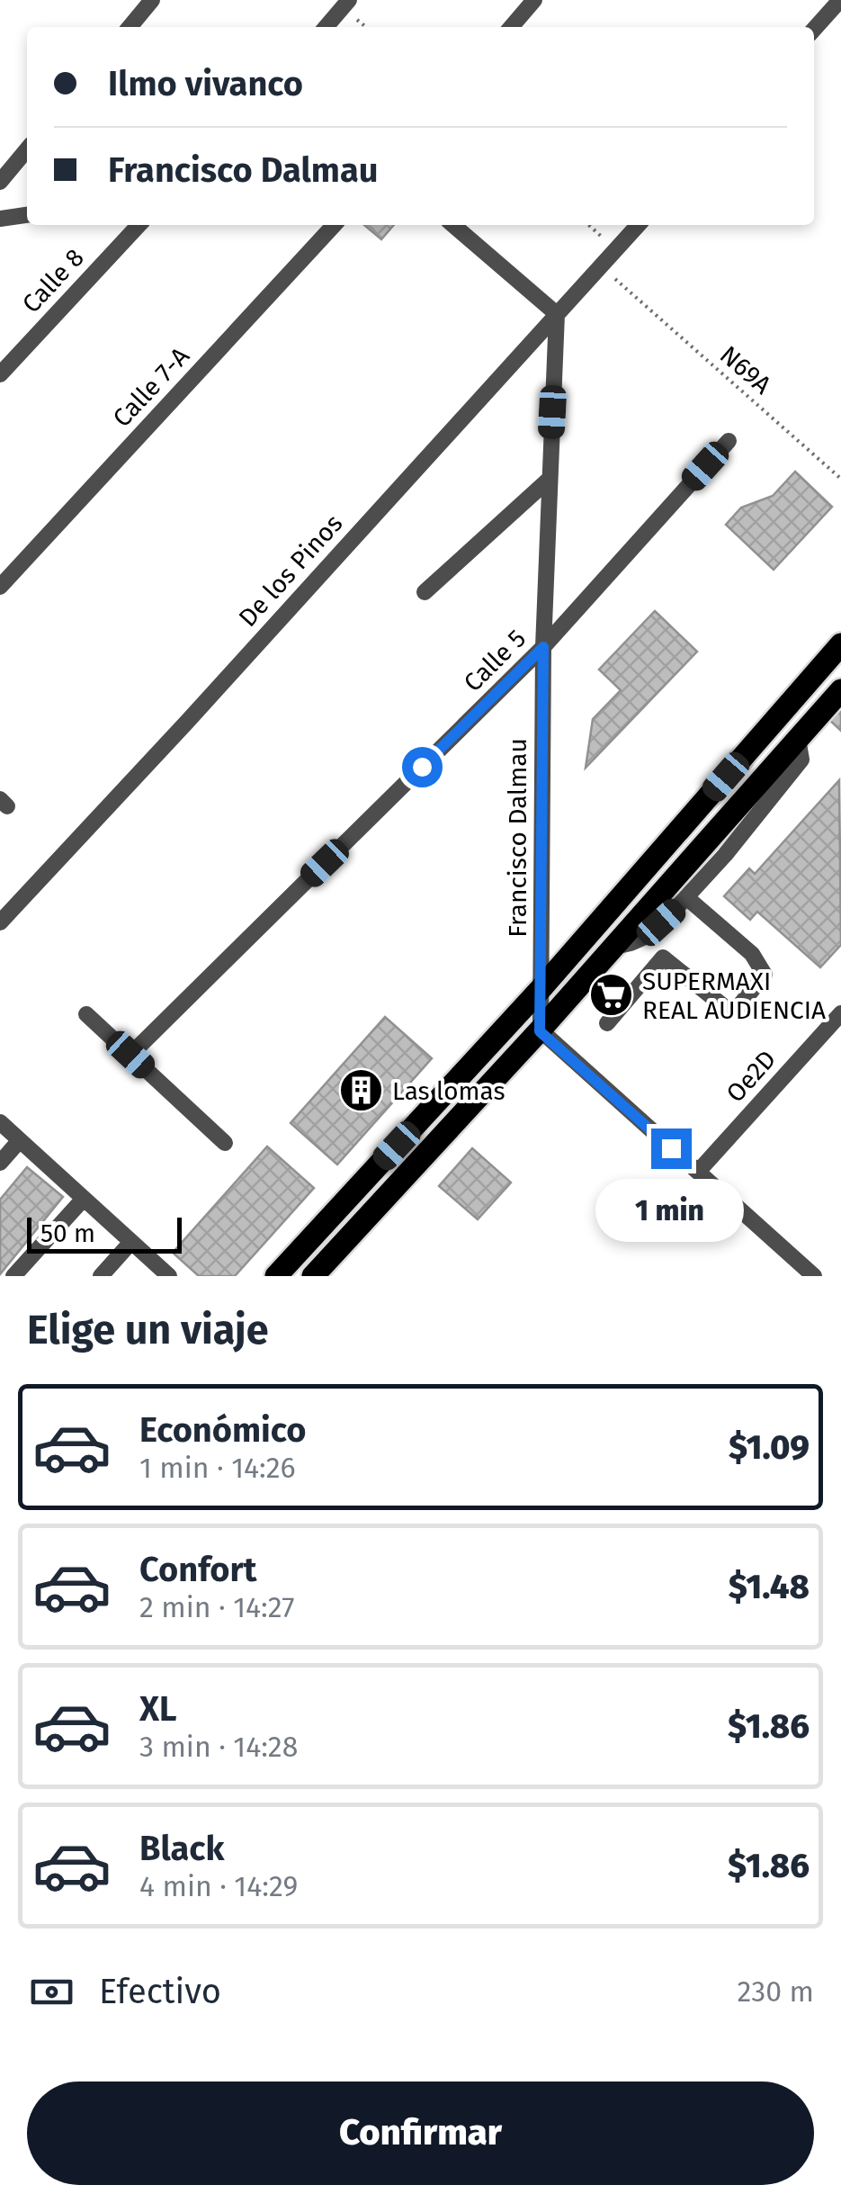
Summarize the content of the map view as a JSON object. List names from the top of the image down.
{
  "streets": {
    "street": [
      "Calle 8",
      "Calle 7-A",
      "De los Pinos",
      "Calle 5",
      "Francisco Dalmau",
      "Oe2D"
    ],
    "path": ["N69A"]
  },
  "crossings": [
    ["De los Pinos", "Francisco Dalmau"],
    ["Calle 5", "Francisco Dalmau"]
  ],
  "places": {
    "supermarket": ["SUPERMAXI REAL AUDIENCIA"],
    "building": ["Las lomas"]
  },
  "scale_bar": "50 m",
  "page": {
    "banner": ["Ilmo vivanco", "Francisco Dalmau"],
    "bubble": "1 min",
    "scale": "50 m",
    "heading": "Elige un viaje",
    "list": [
      {
        "name": "Económico",
        "note": "1 min · 14:26",
        "value": "$1.09"
      },
      {
        "name": "Confort",
        "note": "2 min · 14:27",
        "value": "$1.48"
      },
      {
        "name": "XL",
        "note": "3 min · 14:28",
        "value": "$1.86"
      },
      {
        "name": "Black",
        "note": "4 min · 14:29",
        "value": "$1.86"
      }
    ],
    "pay": ["Efectivo", "230 m"],
    "buttons": "Confirmar"
  }
}
